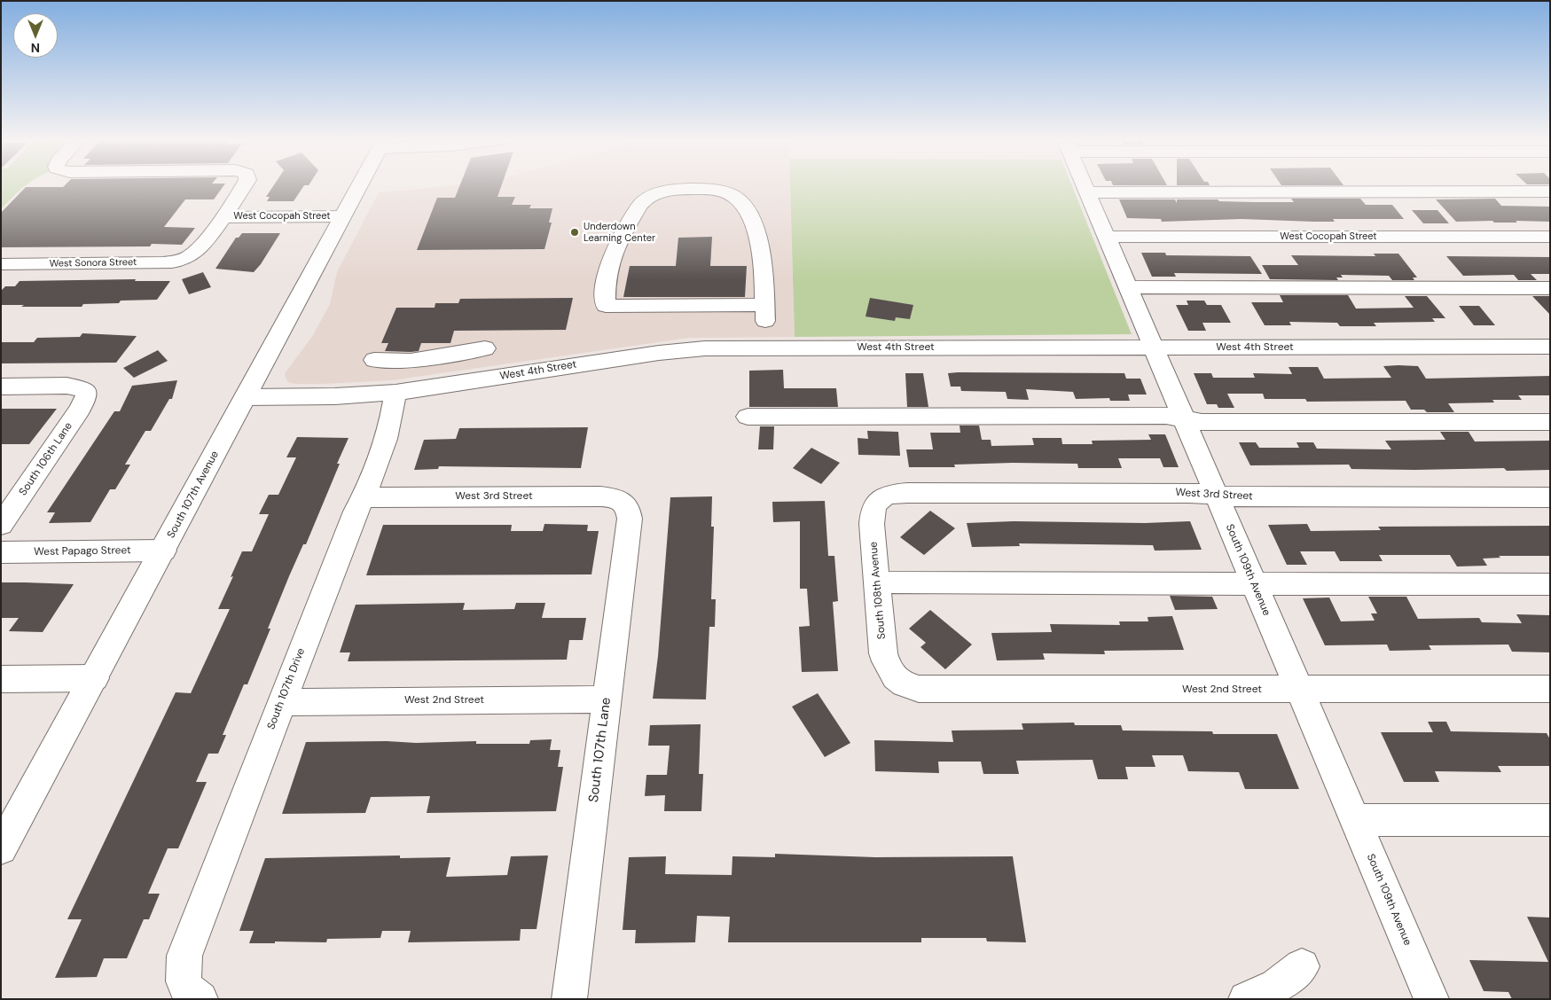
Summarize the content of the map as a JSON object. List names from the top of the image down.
{
  "streets": {
    "street": [
      "West Cocopah Street",
      "West Sonora Street",
      "West 4th Street",
      "South 106th Lane",
      "South 107th Avenue",
      "West 3rd Street",
      "West Papago Street",
      "South 109th Avenue",
      "South 108th Avenue",
      "South 107th Drive",
      "West 2nd Street",
      "South 107th Lane"
    ]
  },
  "crossings": [
    ["West Cocopah Street", "West Sonora Street"],
    ["West Cocopah Street", "South 107th Avenue"],
    ["West Cocopah Street", "South 109th Avenue"],
    ["West 4th Street", "South 107th Avenue"],
    ["West 4th Street", "South 109th Avenue"],
    ["West 4th Street", "South 107th Drive"],
    ["South 107th Avenue", "West Papago Street"],
    ["West 3rd Street", "South 109th Avenue"],
    ["West 3rd Street", "South 108th Avenue"],
    ["West 3rd Street", "South 107th Drive"],
    ["West 3rd Street", "South 107th Lane"],
    ["South 109th Avenue", "West 2nd Street"],
    ["South 108th Avenue", "West 2nd Street"],
    ["South 107th Drive", "West 2nd Street"],
    ["West 2nd Street", "South 107th Lane"]
  ],
  "places": ["Underdown Learning Center"],
  "north": "bottom"
}
